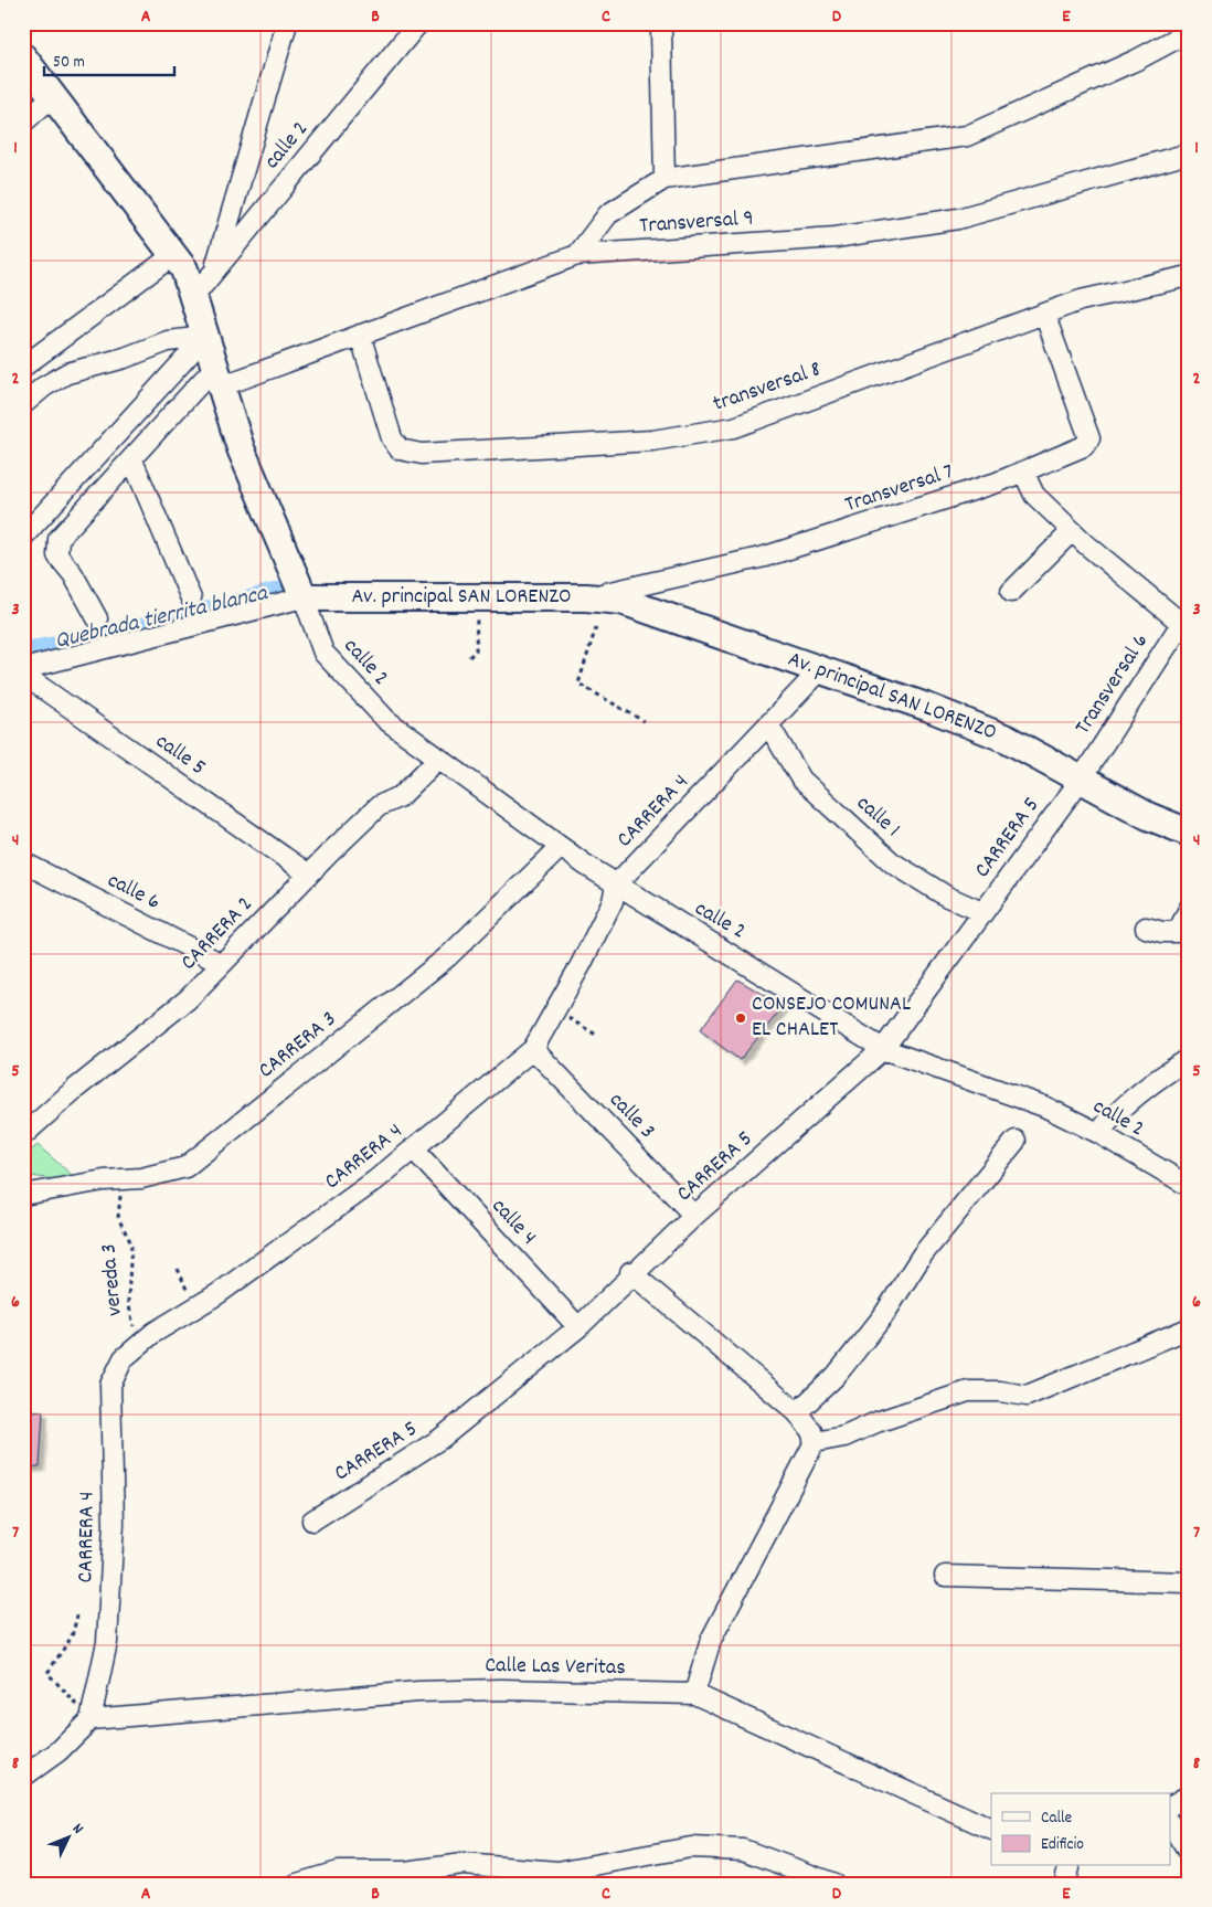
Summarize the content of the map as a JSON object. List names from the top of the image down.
{
  "streets": {
    "main road": ["Av. principal SAN LORENZO"],
    "street": [
      "calle 2",
      "Transversal 9",
      "transversal 8",
      "Transversal 7",
      "Transversal 6",
      "calle 5",
      "CARRERA 4",
      "calle 1",
      "CARRERA 5",
      "calle 6",
      "CARRERA 2",
      "CARRERA 3",
      "calle 3",
      "calle 4",
      "Calle Las Veritas"
    ],
    "path": ["vereda 3"]
  },
  "crossings": [
    ["calle 2", "Av. principal SAN LORENZO"],
    ["calle 2", "CARRERA 4"],
    ["calle 2", "CARRERA 5"],
    ["calle 2", "CARRERA 2"],
    ["calle 2", "CARRERA 3"],
    ["Transversal 9", "transversal 8"],
    ["transversal 8", "Transversal 7"],
    ["Transversal 7", "Av. principal SAN LORENZO"],
    ["Av. principal SAN LORENZO", "Transversal 6"],
    ["Av. principal SAN LORENZO", "CARRERA 4"],
    ["Av. principal SAN LORENZO", "CARRERA 5"],
    ["Transversal 6", "CARRERA 5"],
    ["calle 5", "CARRERA 2"],
    ["CARRERA 4", "calle 1"],
    ["CARRERA 4", "calle 3"],
    ["CARRERA 4", "calle 4"],
    ["CARRERA 4", "vereda 3"],
    ["CARRERA 4", "Calle Las Veritas"],
    ["calle 1", "CARRERA 5"],
    ["CARRERA 5", "calle 3"],
    ["CARRERA 5", "calle 4"],
    ["calle 6", "CARRERA 2"],
    ["CARRERA 3", "vereda 3"]
  ],
  "water": ["Quebrada tierrita blanca"],
  "places": ["CONSEJO COMUNAL EL CHALET"],
  "legend": ["Calle", "Edificio"],
  "scale_bar": "50 m",
  "north": "top right",
  "grid": {
    "columns": [
      "A",
      "B",
      "C",
      "D",
      "E"
    ],
    "rows": [
      "1",
      "2",
      "3",
      "4",
      "5",
      "6",
      "7",
      "8"
    ]
  }
}
